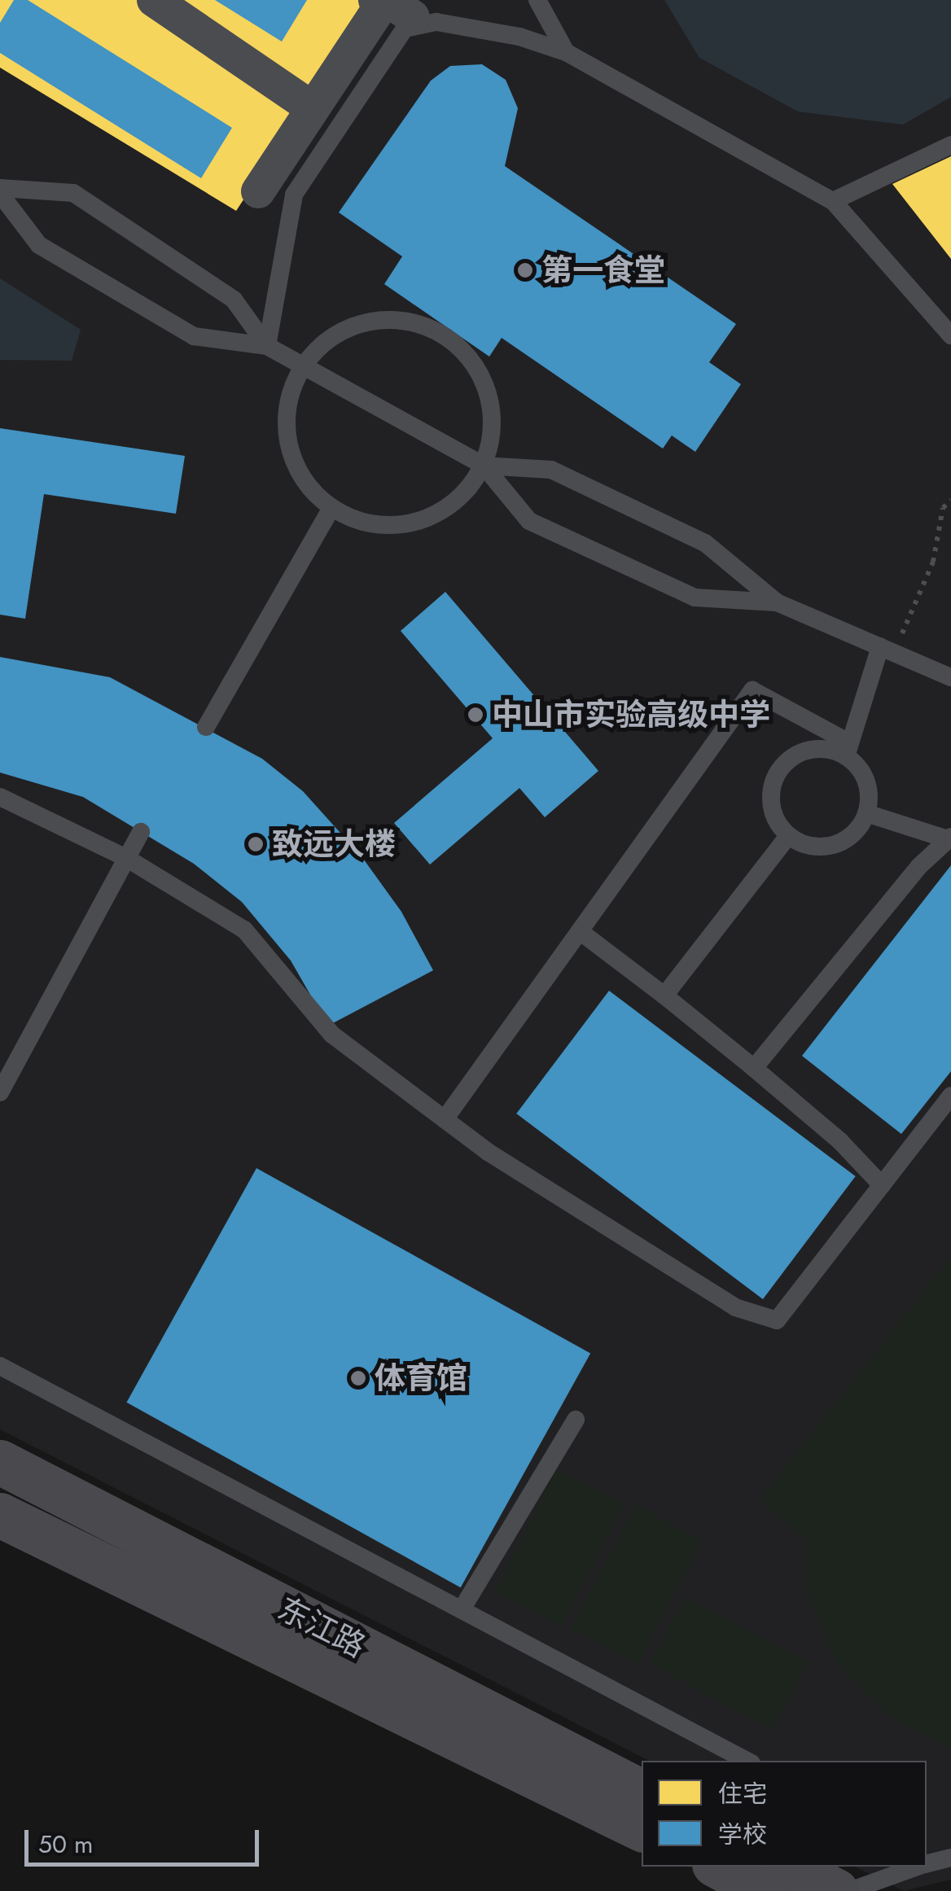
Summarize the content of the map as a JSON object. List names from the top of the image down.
{
  "streets": {
    "street": ["东江路"]
  },
  "places": [
    "第一食堂",
    "中山市实验高级中学",
    "致远大楼",
    "体育馆"
  ],
  "legend": ["住宅", "学校"],
  "scale_bar": "50 m"
}
